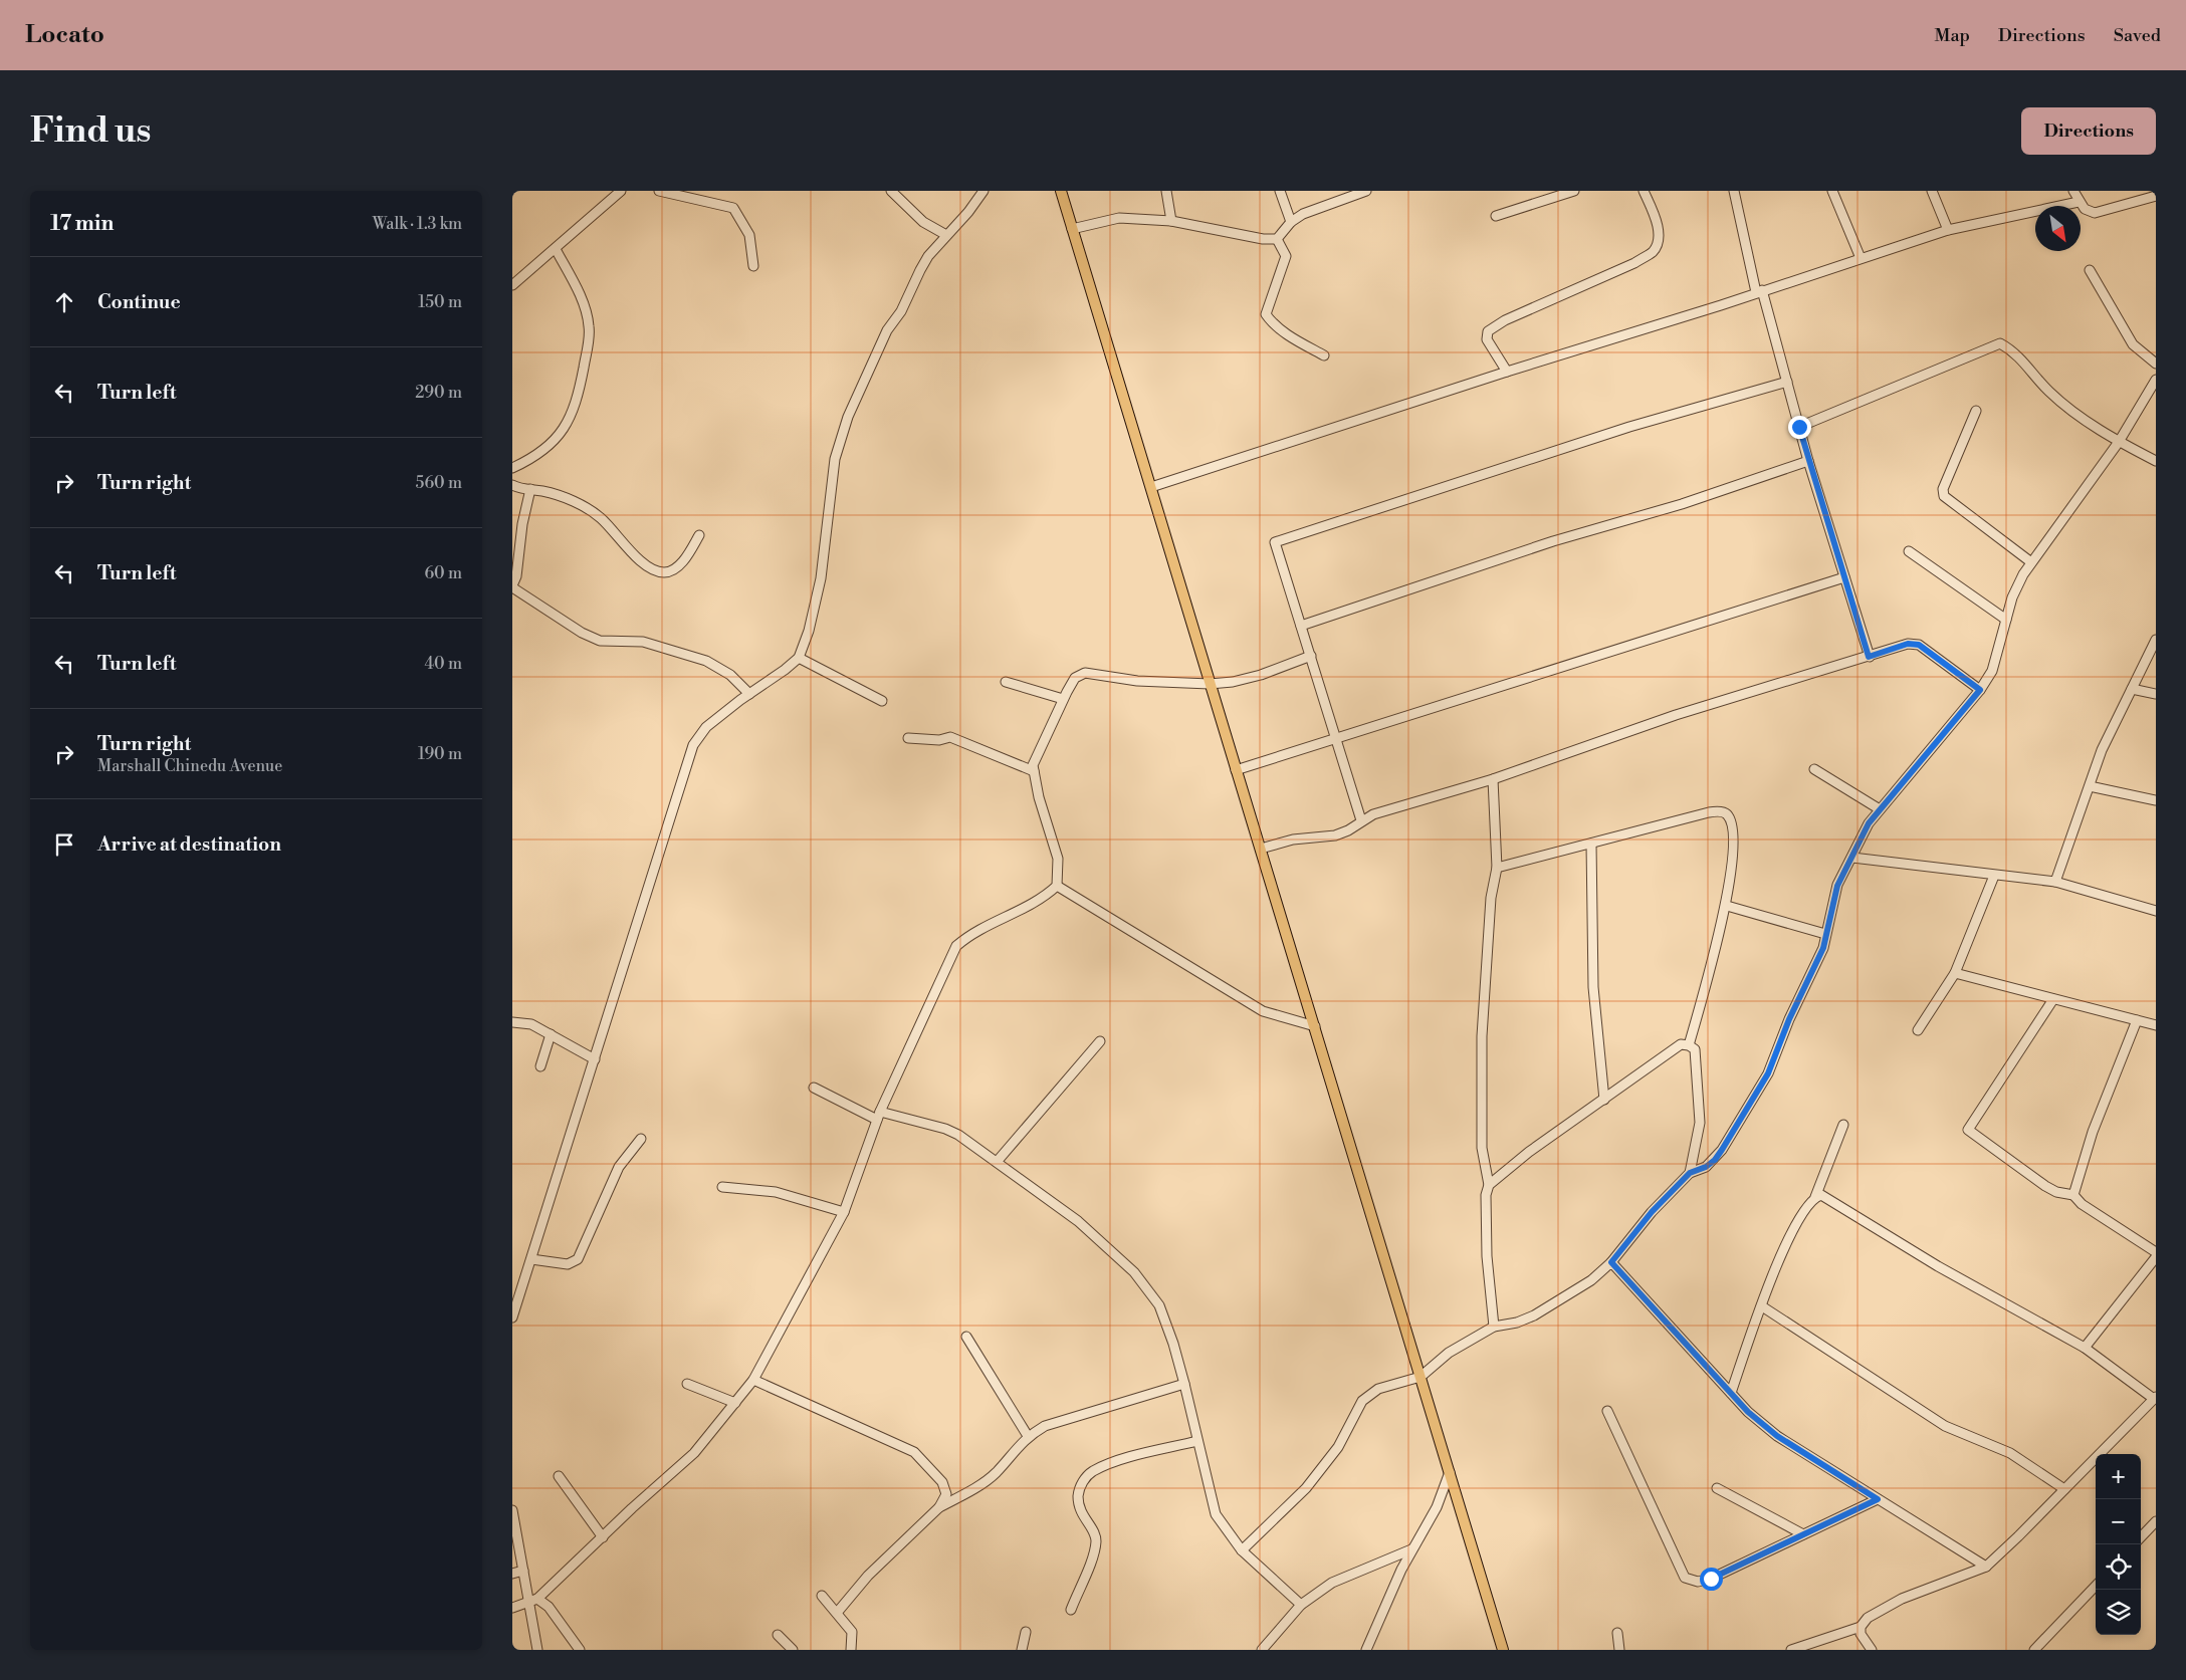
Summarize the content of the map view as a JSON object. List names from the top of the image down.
{
  "north": "bottom right",
  "page": {
    "header": "Locato",
    "nav": ["Map", "Directions", "Saved"],
    "buttons": "Directions",
    "title": "Find us",
    "heading": ["17 min", "Walk · 1.3 km"],
    "list": [
      ["Continue", "150 m"],
      ["Turn left", "290 m"],
      ["Turn right", "560 m"],
      ["Turn left", "60 m"],
      ["Turn left", "40 m"],
      ["Turn right", "Marshall Chinedu Avenue", "190 m"],
      "Arrive at destination"
    ],
    "map_buttons": ["+", "−"]
  }
}
